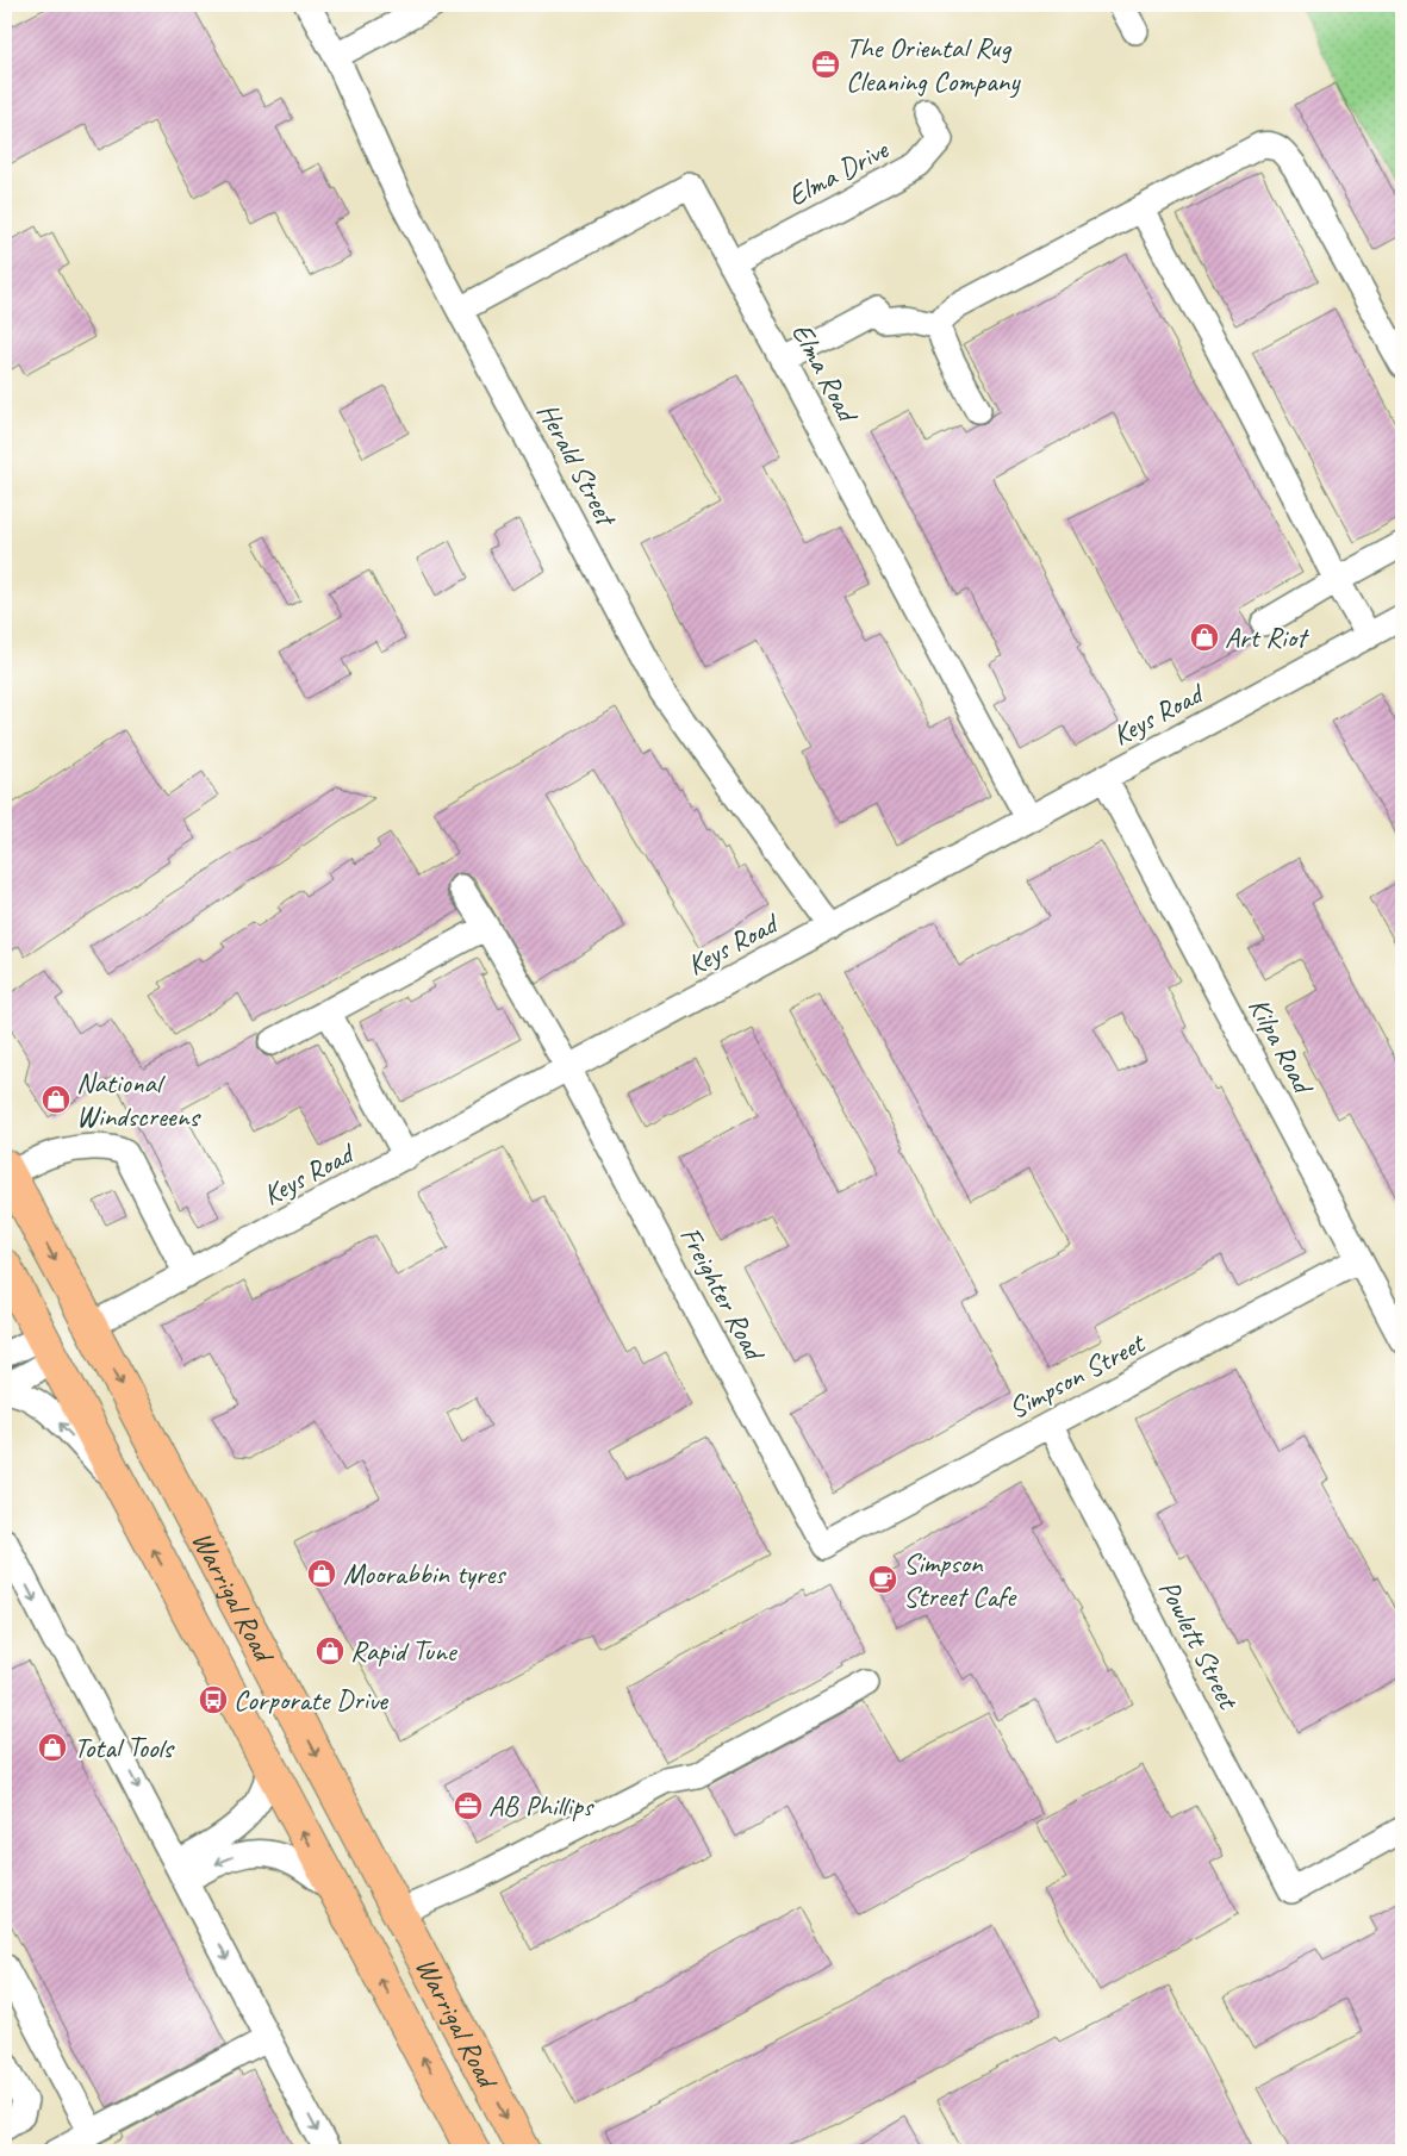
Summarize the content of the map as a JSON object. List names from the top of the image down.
{
  "streets": {
    "highway": ["Warrigal Road"],
    "street": [
      "Elma Drive",
      "Elma Road",
      "Herald Street",
      "Keys Road",
      "Kilpa Road",
      "Freighter Road",
      "Simpson Street",
      "Powlett Street"
    ]
  },
  "crossings": [
    ["Elma Drive", "Elma Road"],
    ["Elma Road", "Herald Street"],
    ["Elma Road", "Keys Road"],
    ["Herald Street", "Keys Road"],
    ["Keys Road", "Kilpa Road"],
    ["Keys Road", "Freighter Road"],
    ["Keys Road", "Warrigal Road"],
    ["Kilpa Road", "Simpson Street"],
    ["Freighter Road", "Simpson Street"],
    ["Simpson Street", "Powlett Street"]
  ],
  "places": {
    "office": ["The Oriental Rug Cleaning Company", "AB Phillips"],
    "shop": [
      "Art Riot",
      "National Windscreens",
      "Moorabbin tyres",
      "Rapid Tune",
      "Total Tools"
    ],
    "cafe": ["Simpson Street Cafe"],
    "bus stop": ["Corporate Drive"]
  }
}
